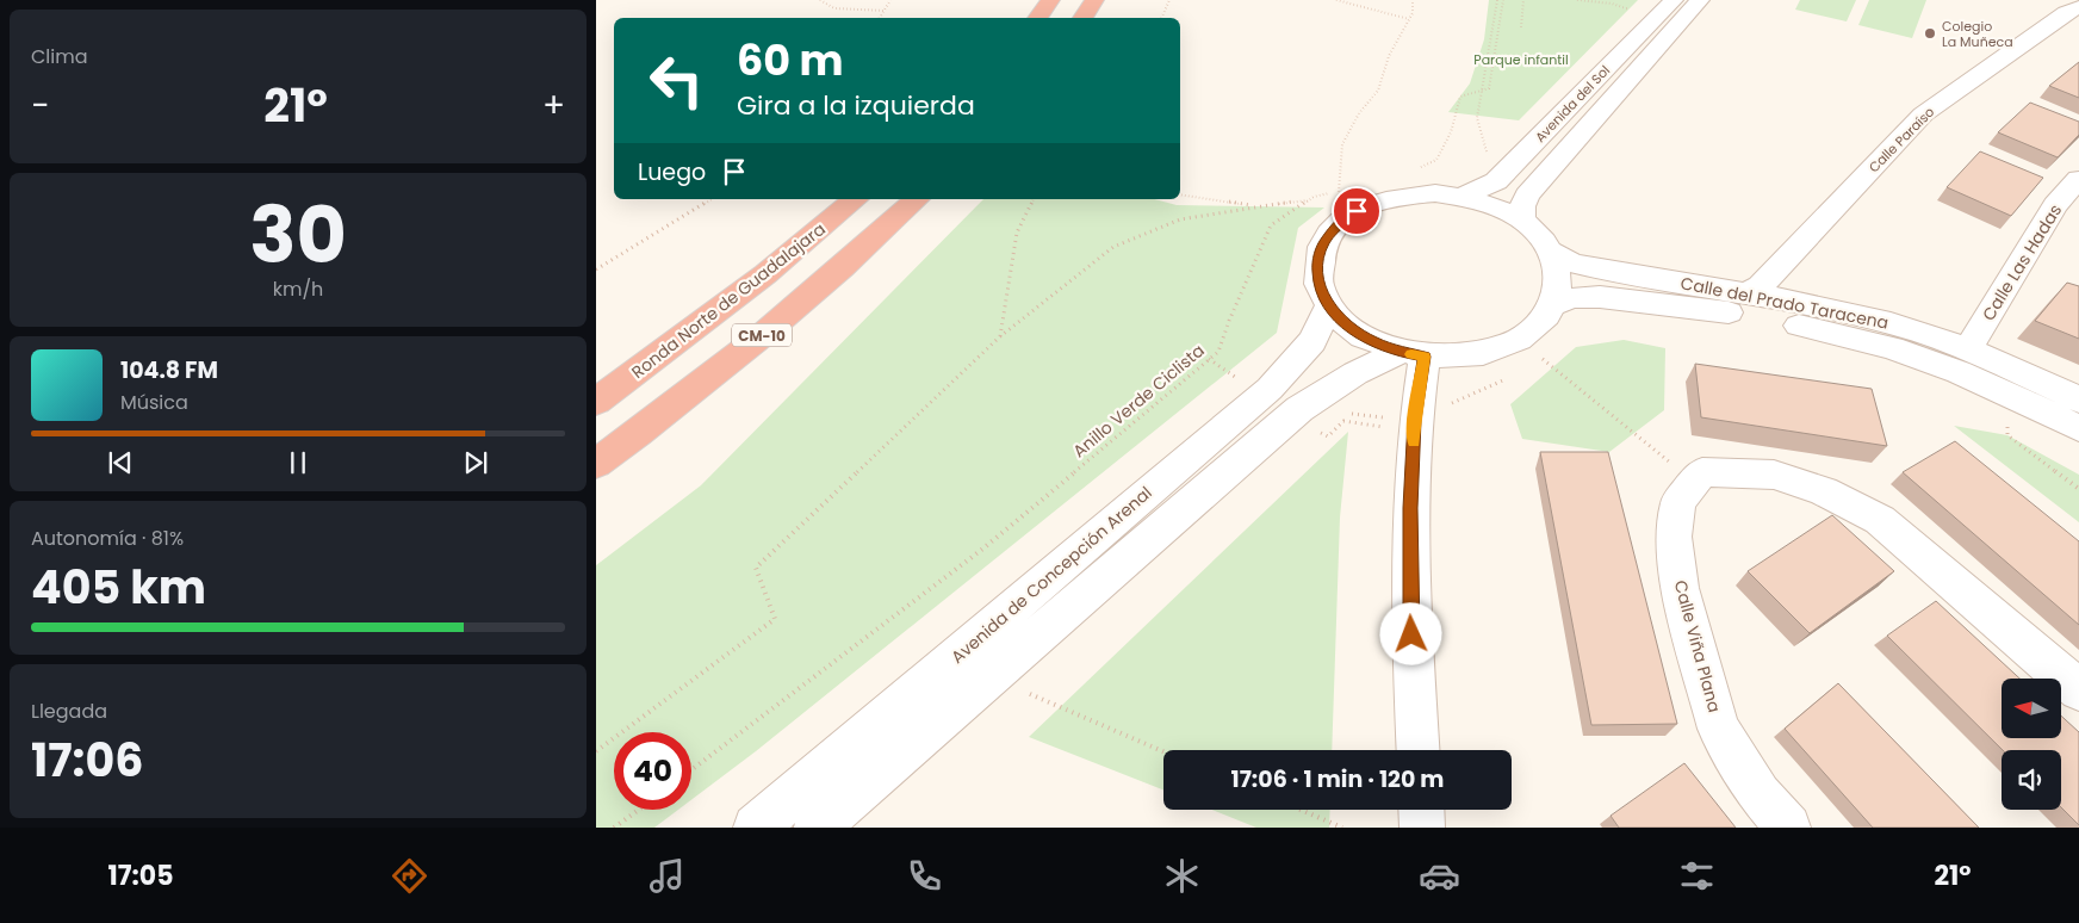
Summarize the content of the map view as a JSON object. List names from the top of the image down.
{
  "streets": {
    "highway": ["Ronda Norte de Guadalajara", "CM-10"],
    "street": [
      "Avenida del Sol",
      "Calle Paraíso",
      "Calle Las Hadas",
      "Calle del Prado Taracena",
      "Avenida de Concepción Arenal",
      "Calle Viña Plana"
    ],
    "path": ["Anillo Verde Ciclista"]
  },
  "crossings": [
    ["Avenida del Sol", "Calle del Prado Taracena"],
    ["Avenida del Sol", "Anillo Verde Ciclista"],
    ["Avenida del Sol", "Avenida de Concepción Arenal"],
    ["Calle Paraíso", "Calle del Prado Taracena"],
    ["Calle Las Hadas", "Calle del Prado Taracena"],
    ["Calle del Prado Taracena", "Anillo Verde Ciclista"],
    ["Calle del Prado Taracena", "Avenida de Concepción Arenal"],
    ["Anillo Verde Ciclista", "Avenida de Concepción Arenal"]
  ],
  "parks": ["Parque infantil"],
  "places": ["Colegio La Muñeca"],
  "north": "left",
  "page": {
    "tile": [
      "Clima",
      ["30", "km/h"],
      ["Autonomía · 81%", "405 km"],
      ["Llegada", "17:06"]
    ],
    "turn": ["60 m", "Gira a la izquierda"],
    "heat": ["−", "21°", "+"],
    "then": "Luego",
    "song": ["104.8 FM", "Música"],
    "limit": "40",
    "trip": "17:06 · 1 min · 120 m",
    "tabs": ["17:05", "21°"]
  }
}
